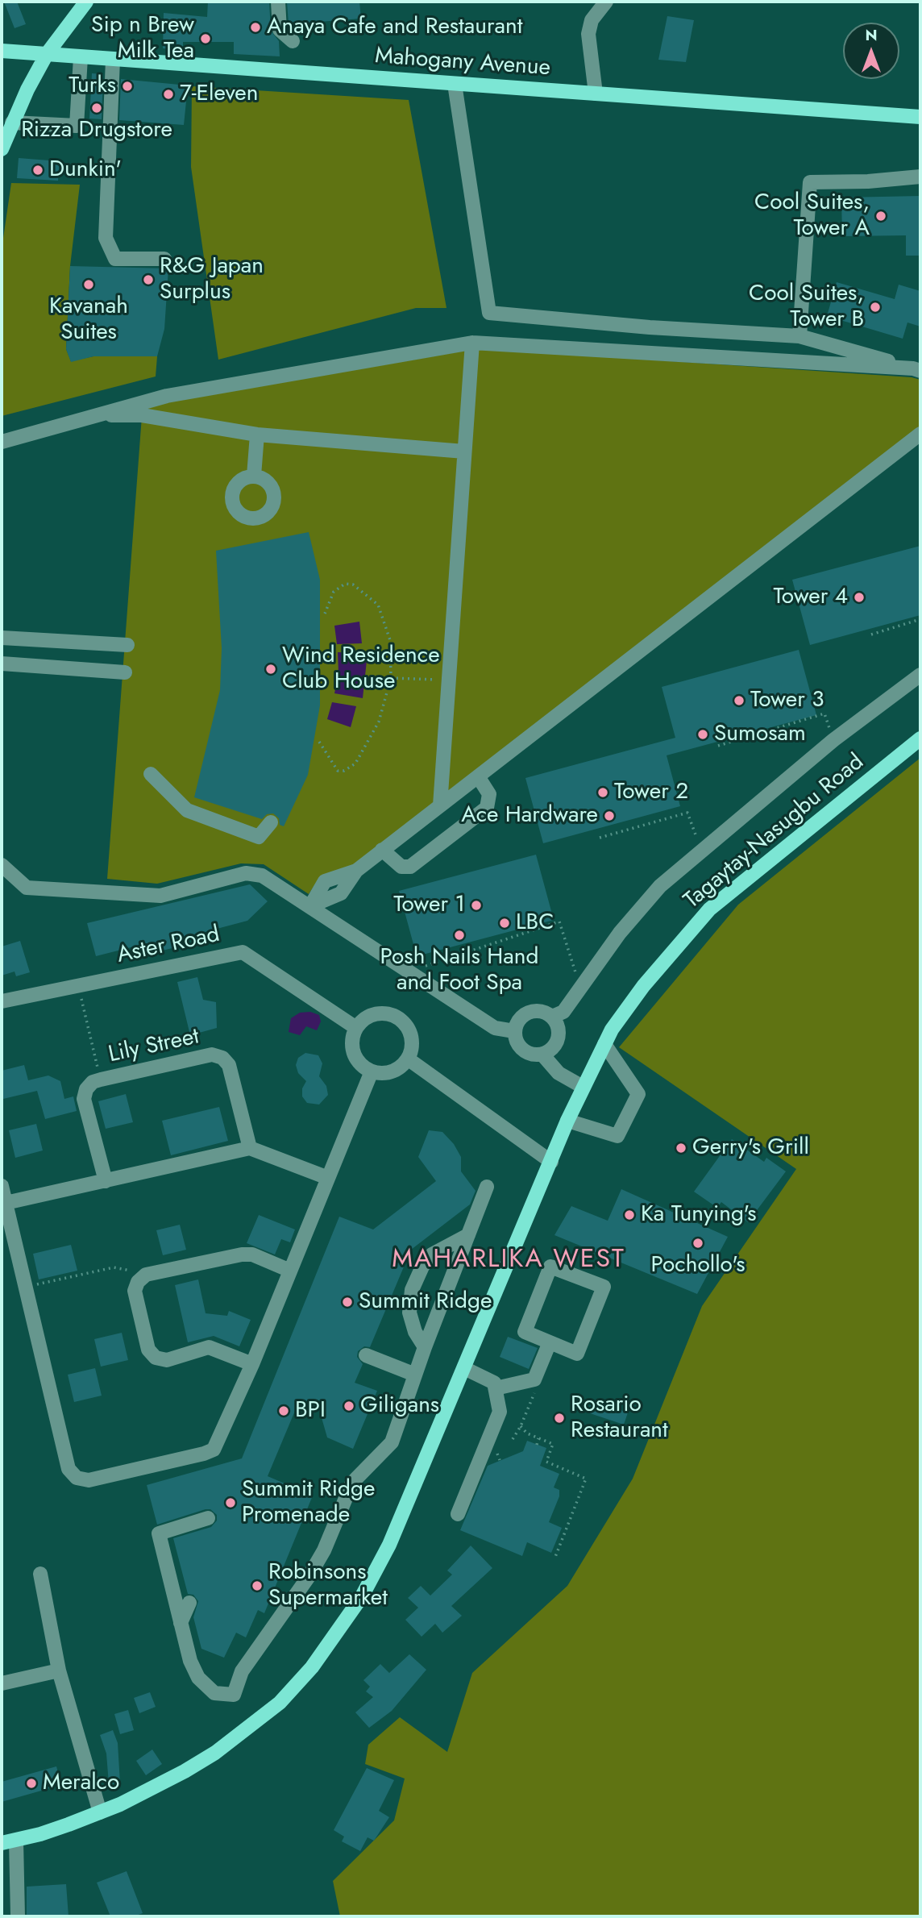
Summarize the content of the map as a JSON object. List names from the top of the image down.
{
  "streets": {
    "main road": ["Mahogany Avenue", "Tagaytay-Nasugbu Road"],
    "street": ["Aster Road", "Lily Street"]
  },
  "districts": ["MAHARLIKA WEST"],
  "places": [
    "Anaya Cafe and Restaurant",
    "Sip n Brew Milk Tea",
    "Turks",
    "7-Eleven",
    "Rizza Drugstore",
    "Dunkin'",
    "Cool Suites, Tower A",
    "R&G Japan Surplus",
    "Kavanah Suites",
    "Cool Suites, Tower B",
    "Tower 4",
    "Wind Residence Club House",
    "Tower 3",
    "Sumosam",
    "Tower 2",
    "Ace Hardware",
    "Tower 1",
    "LBC",
    "Posh Nails Hand and Foot Spa",
    "Gerry's Grill",
    "Ka Tunying's",
    "Pochollo's",
    "Summit Ridge",
    "Giligans",
    "BPI",
    "Rosario Restaurant",
    "Summit Ridge Promenade",
    "Robinsons Supermarket",
    "Meralco"
  ],
  "north": "top"
}
